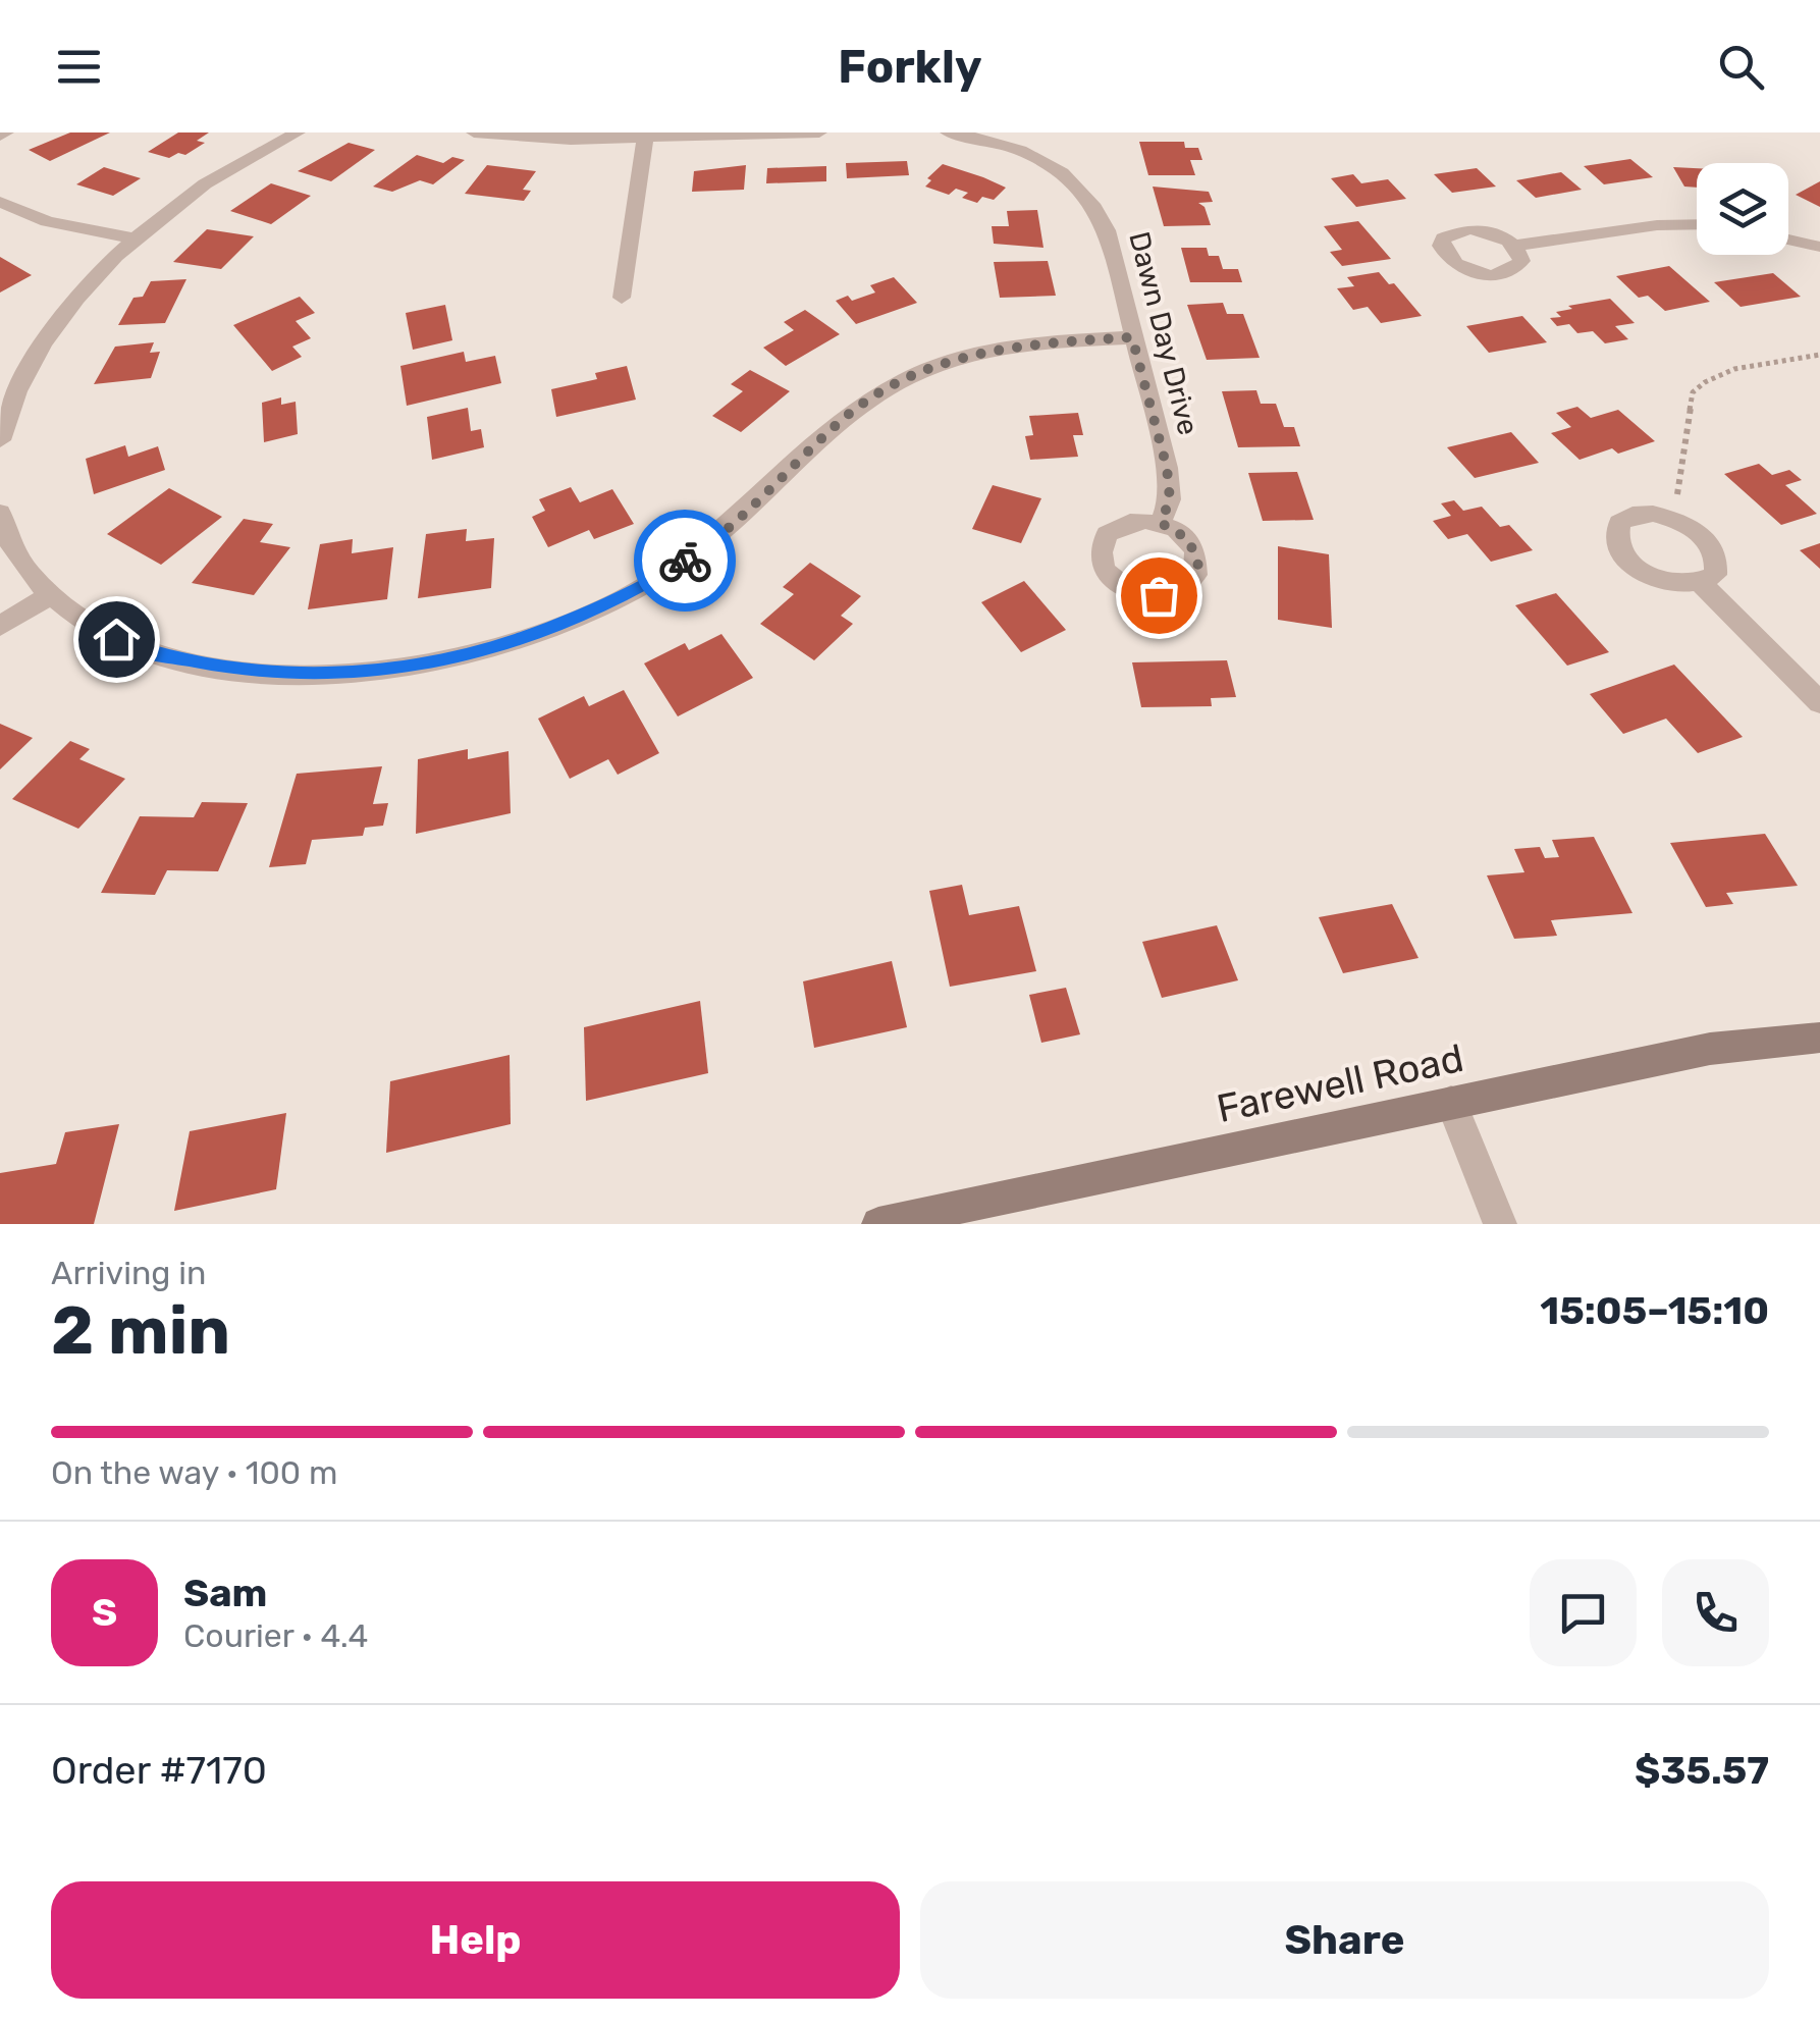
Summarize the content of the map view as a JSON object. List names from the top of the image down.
{
  "streets": {
    "street": ["Dawn Day Drive", "Farewell Road"]
  },
  "page": {
    "header": "Forkly",
    "heading": ["2 min", "Arriving in", "15:05–15:10"],
    "panel": [
      "Sam",
      "Courier · 4.4",
      "Order #7170",
      "$35.57"
    ],
    "bar": "On the way · 100 m",
    "round": "S",
    "buttons": ["Help", "Share"]
  }
}
